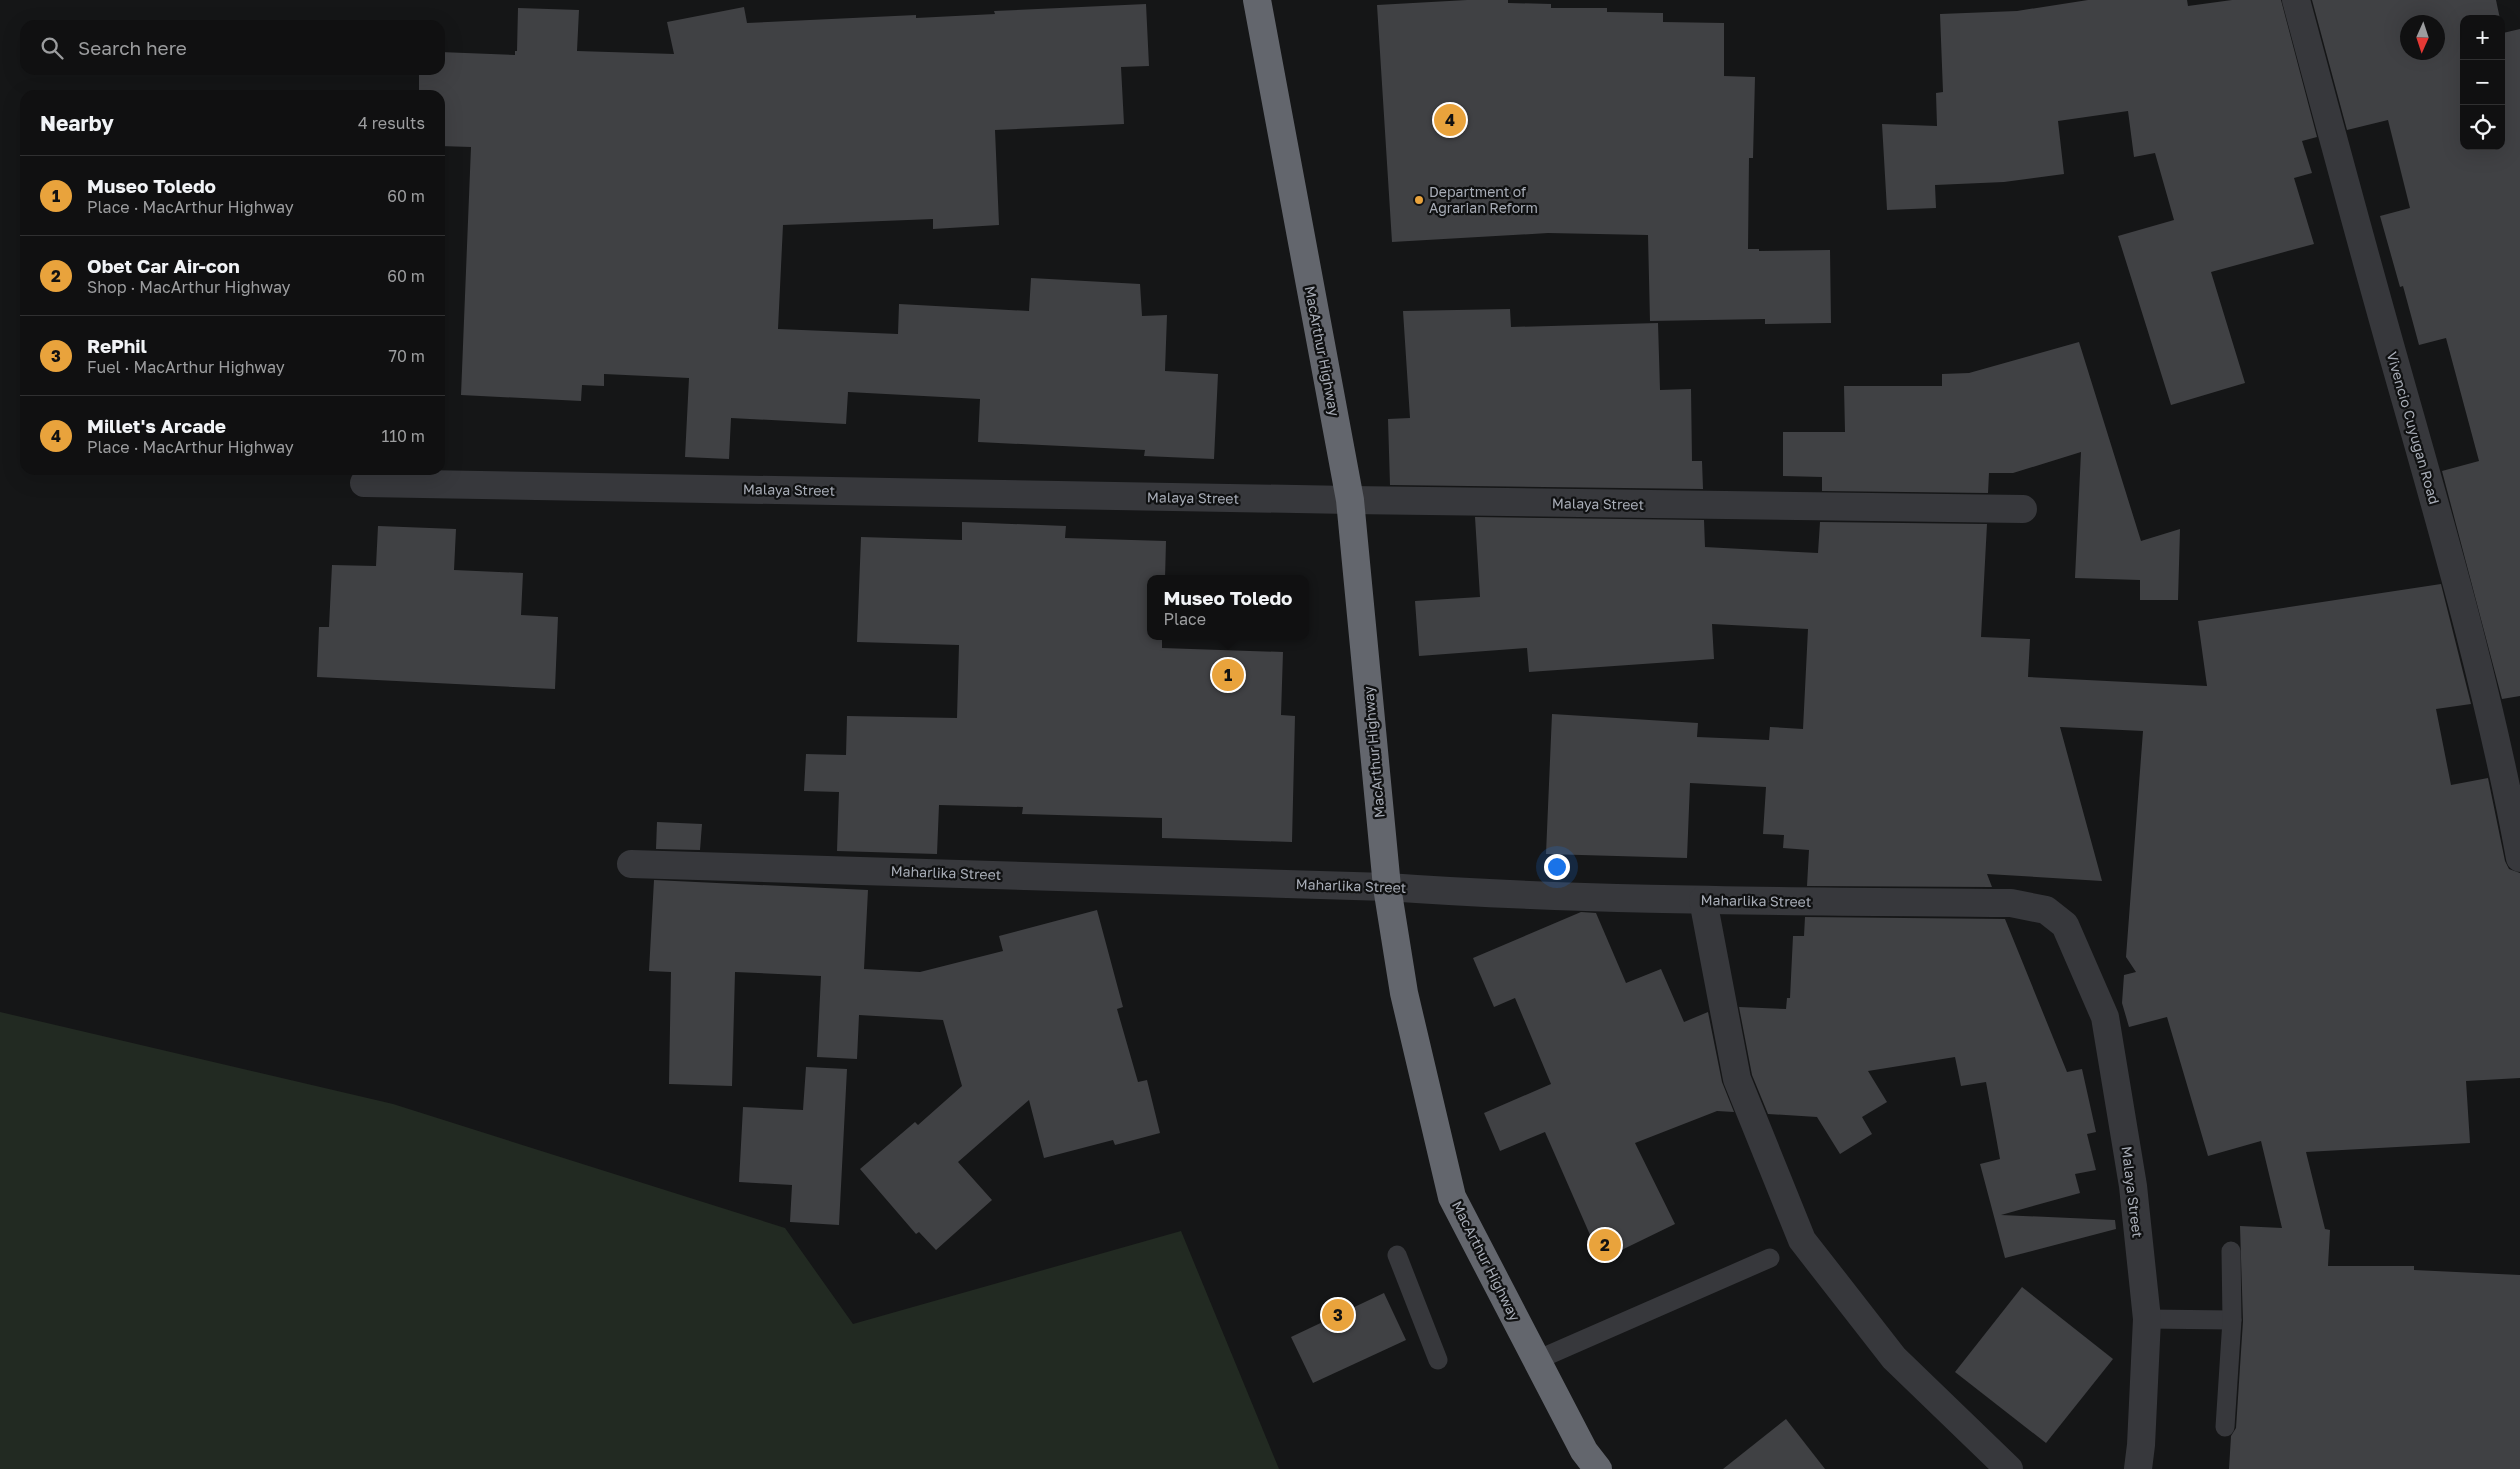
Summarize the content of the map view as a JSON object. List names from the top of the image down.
{
  "streets": {
    "highway": ["MacArthur Highway"],
    "street": ["Vivencio Cuyugan Road", "Malaya Street", "Maharlika Street"]
  },
  "crossings": [
    ["MacArthur Highway", "Malaya Street"],
    ["MacArthur Highway", "Maharlika Street"],
    ["Malaya Street", "Maharlika Street"]
  ],
  "places": ["Department of Agrarian Reform"],
  "north": "bottom",
  "page": {
    "map_buttons": ["+", "−"],
    "search": "Search here",
    "heading": ["Nearby", "4 results"],
    "pins": [
      "4",
      "1",
      "2",
      "3"
    ],
    "list": [
      {
        "mark": "1",
        "name": "Museo Toledo",
        "note": "Place · MacArthur Highway",
        "value": "60 m"
      },
      {
        "mark": "2",
        "name": "Obet Car Air-con",
        "note": "Shop · MacArthur Highway",
        "value": "60 m"
      },
      {
        "mark": "3",
        "name": "RePhil",
        "note": "Fuel · MacArthur Highway",
        "value": "70 m"
      },
      {
        "mark": "4",
        "name": "Millet's Arcade",
        "note": "Place · MacArthur Highway",
        "value": "110 m"
      }
    ],
    "popup": ["Museo Toledo", "Place"]
  }
}
